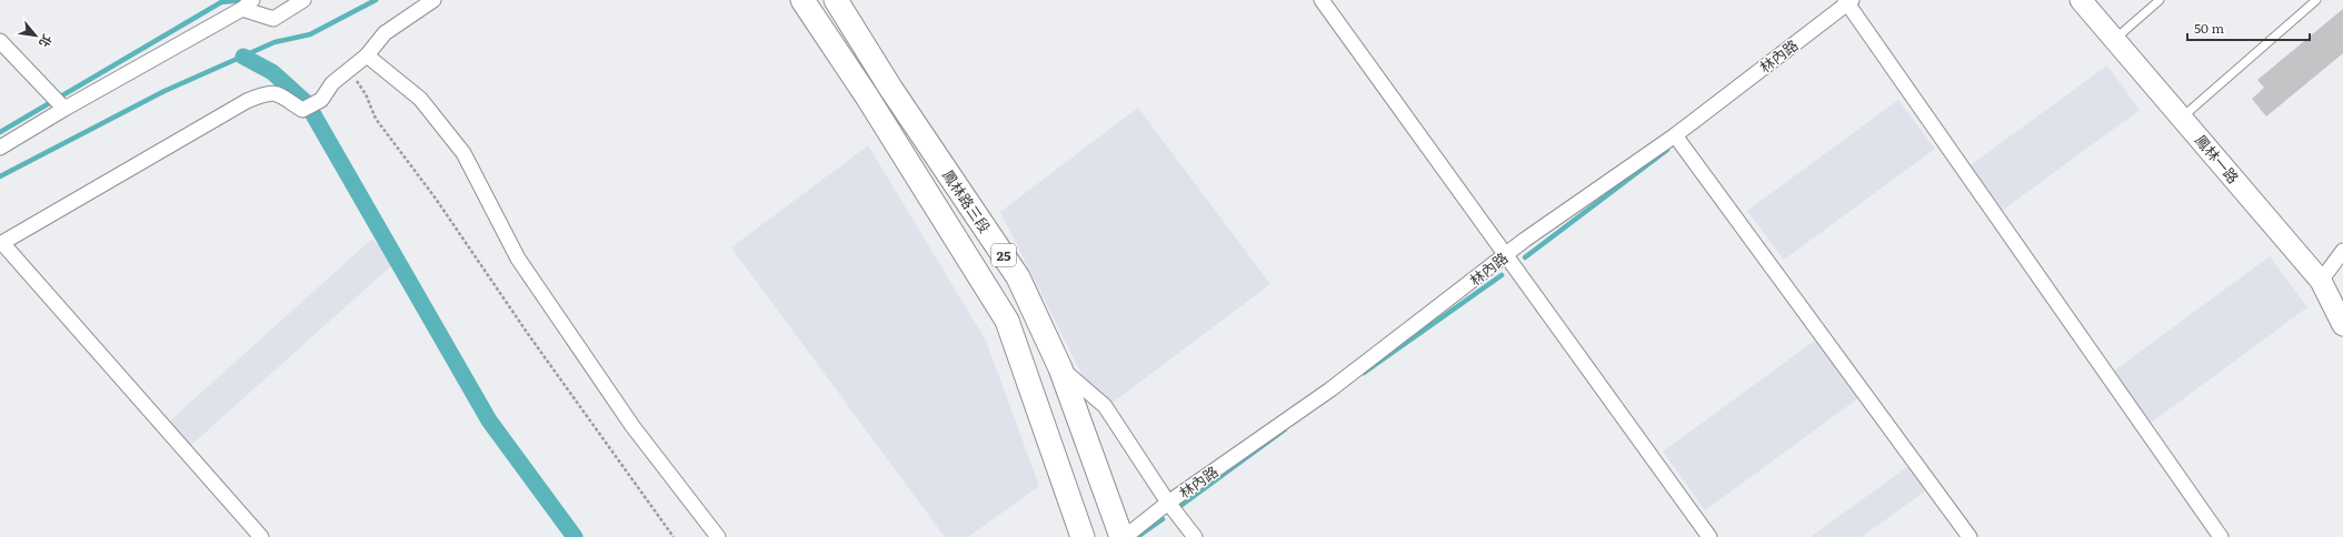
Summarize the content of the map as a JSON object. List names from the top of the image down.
{
  "streets": {
    "main road": ["鳳林路三段", "25"],
    "street": ["林內路", "鳳林一路"]
  },
  "scale_bar": "50 m",
  "north": "bottom right"
}
